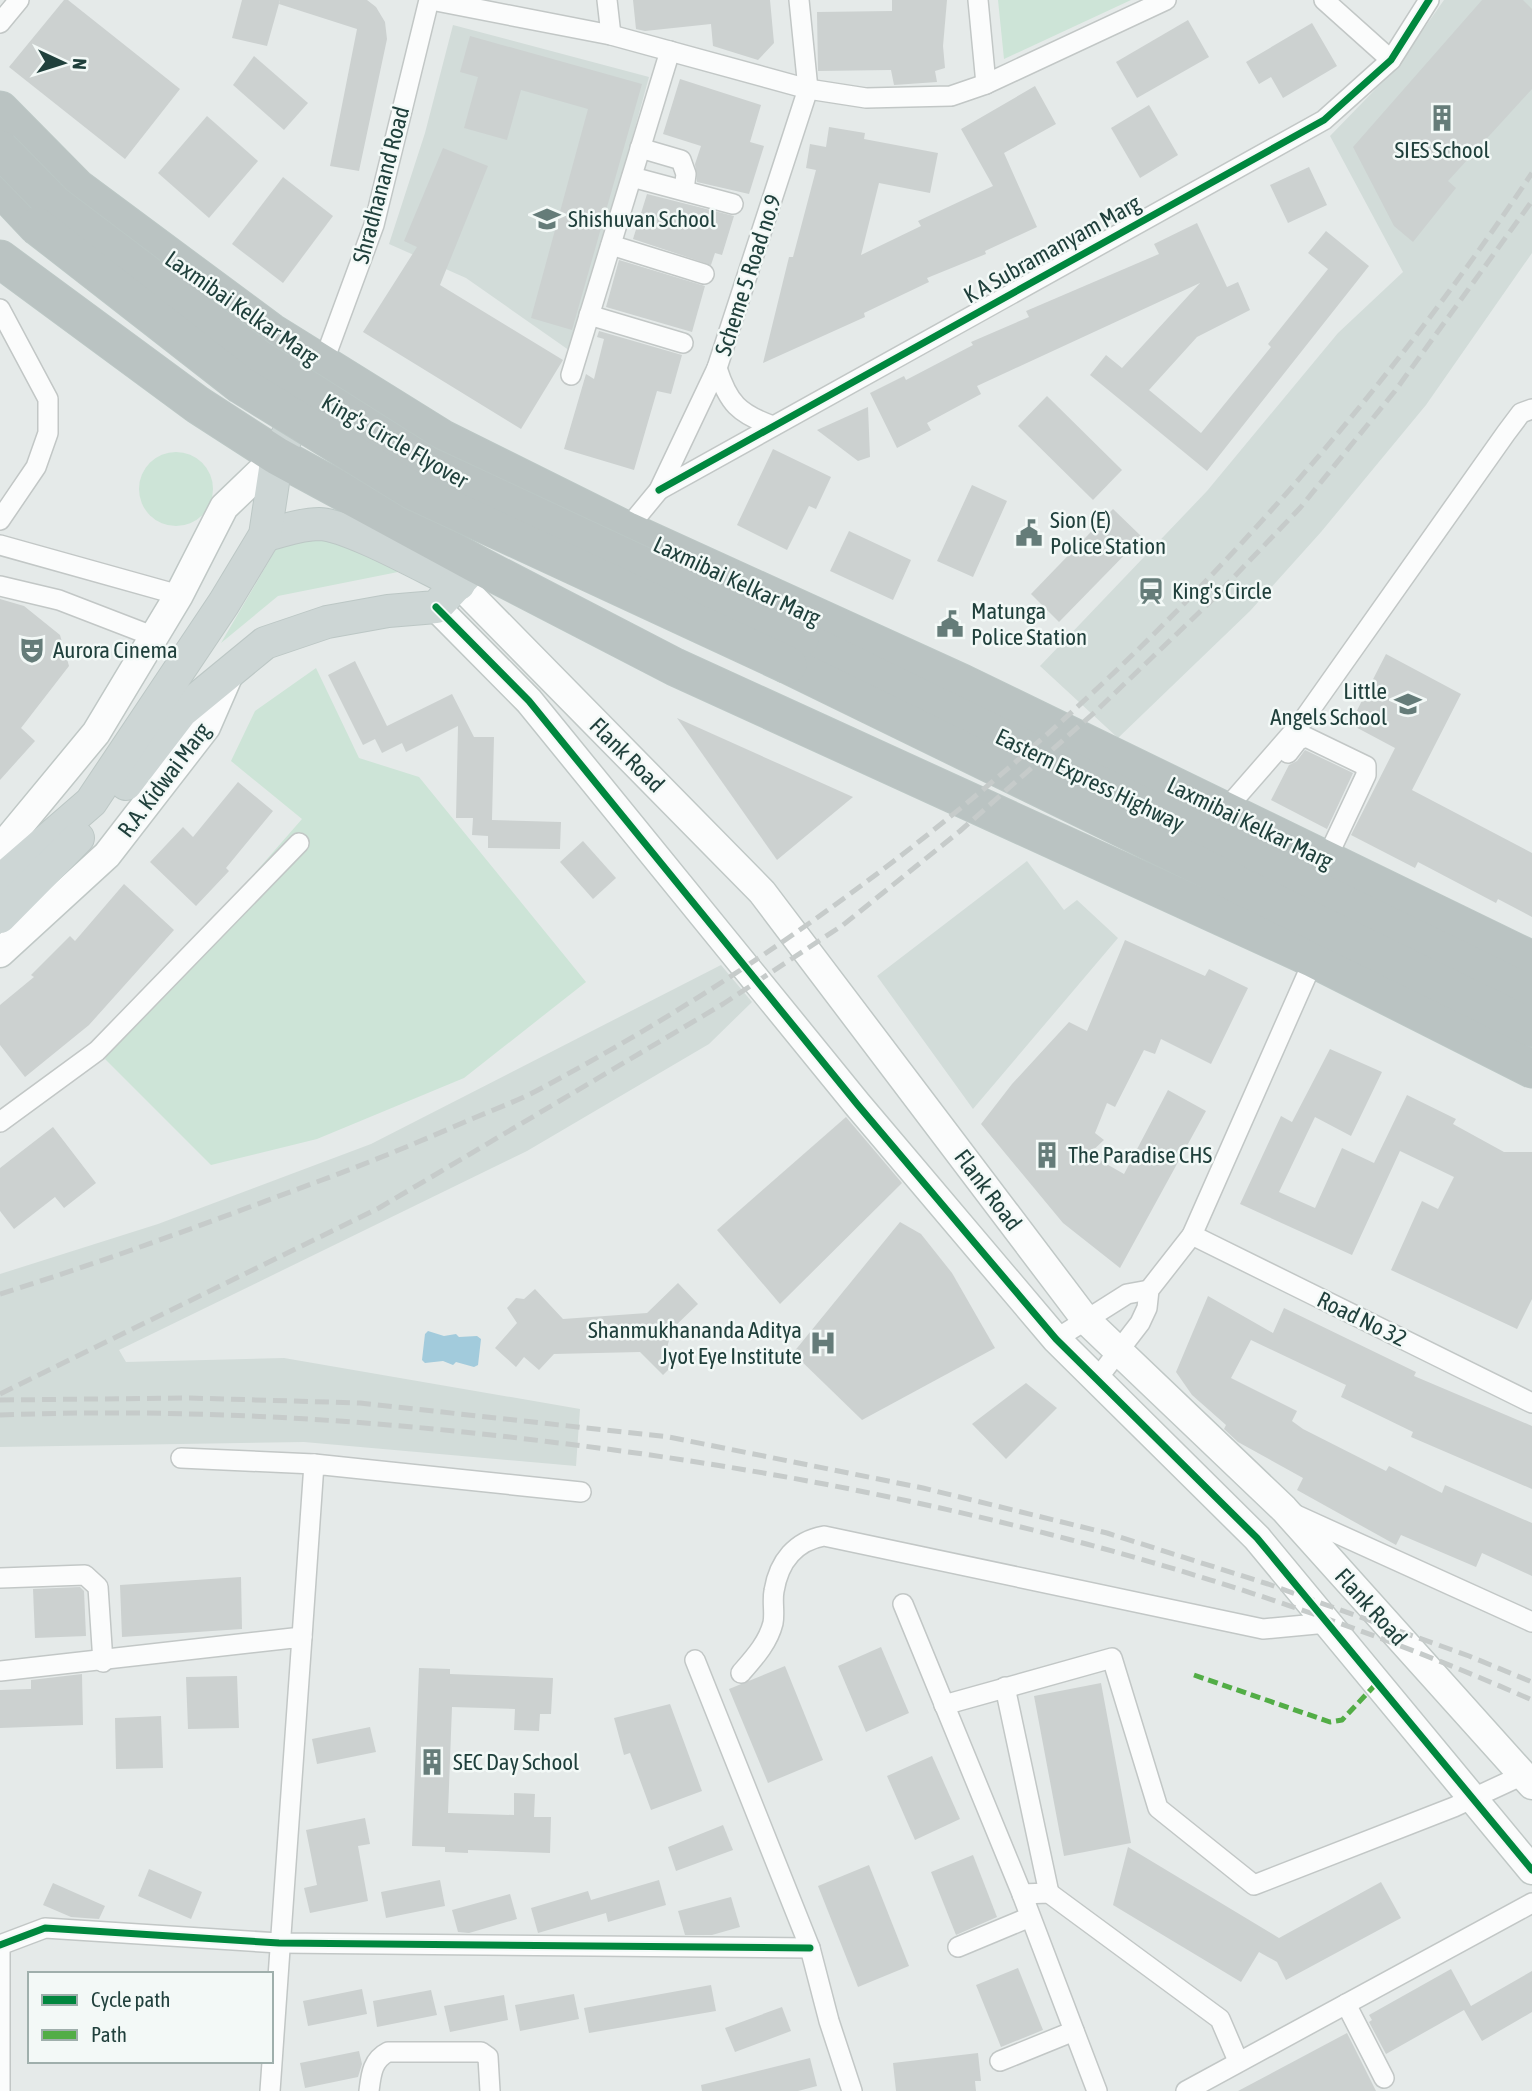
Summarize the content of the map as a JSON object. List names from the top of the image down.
{
  "streets": {
    "highway": ["Laxmibai Kelkar Marg", "King's Circle Flyover", "Eastern Express Highway"],
    "main road": ["R.A. Kidwai Marg"],
    "street": [
      "Shradhanand Road",
      "K A Subramanyam Marg",
      "Scheme 5 Road no.9",
      "Flank Road",
      "Road No 32"
    ]
  },
  "crossings": [
    ["Shradhanand Road", "Laxmibai Kelkar Marg"],
    ["K A Subramanyam Marg", "Scheme 5 Road no.9"],
    ["Scheme 5 Road no.9", "Laxmibai Kelkar Marg"],
    ["King's Circle Flyover", "Eastern Express Highway"]
  ],
  "places": {
    "building": ["SIES School", "The Paradise CHS", "SEC Day School"],
    "school or university": ["Shishuvan School", "Little Angels School"],
    "public building": ["Sion (E) Police Station", "Matunga Police Station"],
    "station": ["King's Circle"],
    "theatre": ["Aurora Cinema"],
    "hospital": ["Shanmukhananda Aditya Jyot Eye Institute"]
  },
  "legend": ["Cycle path", "Path"],
  "north": "right"
}
